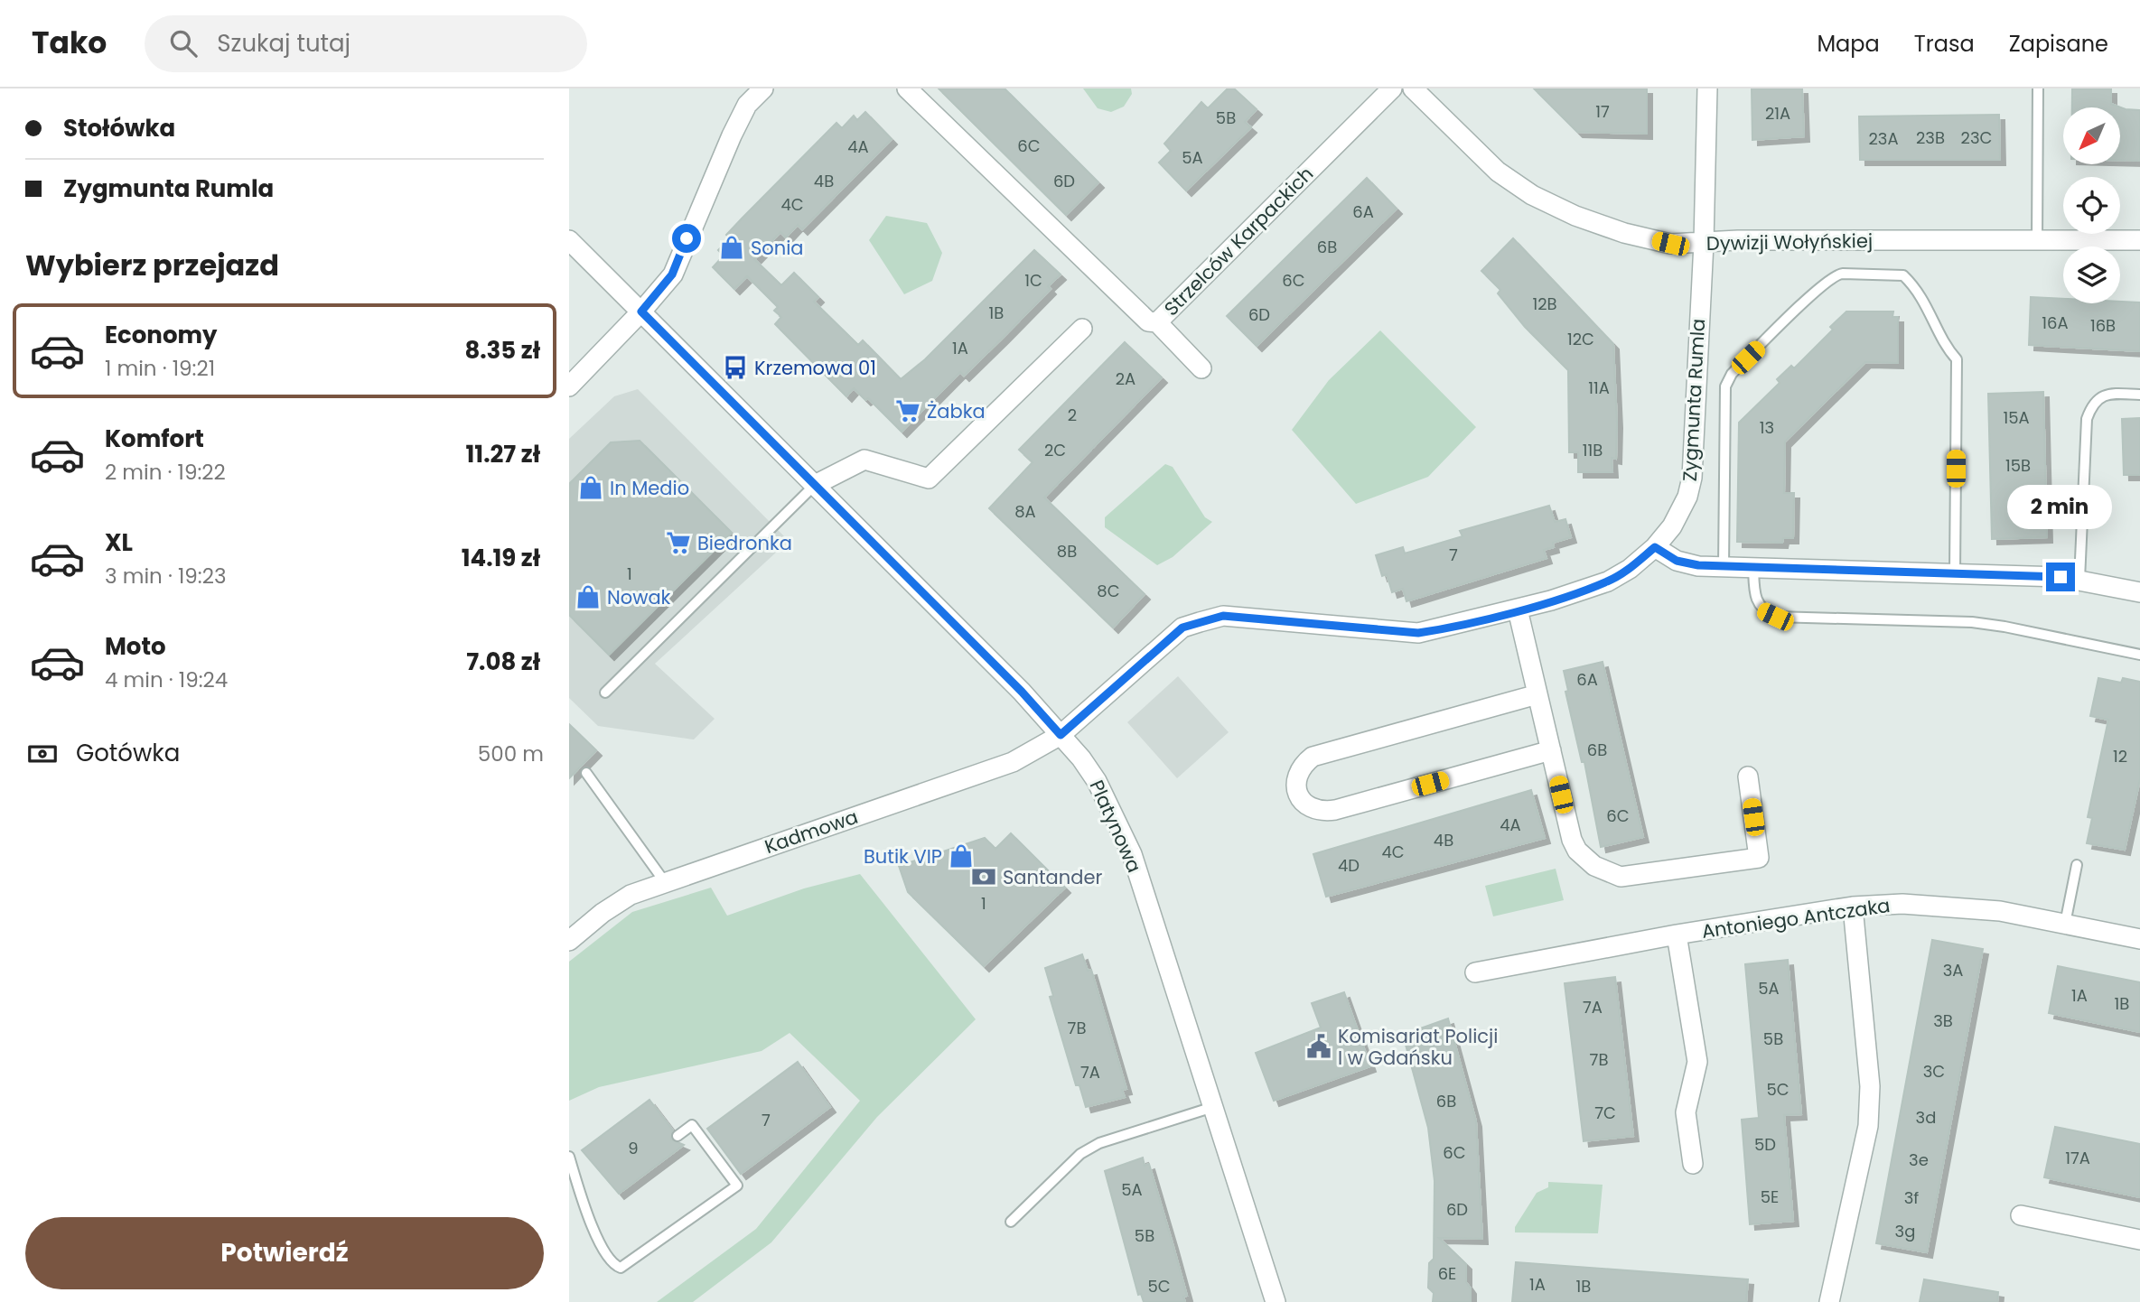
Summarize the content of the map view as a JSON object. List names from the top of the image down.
{
  "streets": {
    "street": [
      "Strzelców Karpackich",
      "Dywizji Wołyńskiej",
      "Zygmunta Rumla",
      "Platynowa",
      "Kadmowa",
      "Antoniego Antczaka"
    ]
  },
  "crossings": [
    ["Dywizji Wołyńskiej", "Zygmunta Rumla"],
    ["Zygmunta Rumla", "Platynowa"],
    ["Zygmunta Rumla", "Kadmowa"],
    ["Platynowa", "Kadmowa"]
  ],
  "places": {
    "shop": [
      "Sonia",
      "In Medio",
      "Nowak",
      "Butik VIP"
    ],
    "bus stop": ["Krzemowa 01"],
    "supermarket": ["Żabka", "Biedronka"],
    "bank": ["Santander"],
    "public building": ["Komisariat Policji I w Gdańsku"]
  },
  "house_numbers": [
    "17",
    "21A",
    "5B",
    "23B",
    "23C",
    "23A",
    "6C",
    "4A",
    "5A",
    "4B",
    "6D",
    "4C",
    "6A",
    "6B",
    "1C",
    "6C",
    "12B",
    "1B",
    "6D",
    "16A",
    "16B",
    "12C",
    "1A",
    "2A",
    "11A",
    "2",
    "15A",
    "13",
    "2C",
    "11B",
    "15B",
    "8A",
    "8B",
    "7",
    "1",
    "8C",
    "6A",
    "6B",
    "12",
    "6C",
    "4A",
    "4B",
    "4C",
    "4D",
    "1",
    "3A",
    "5A",
    "1A",
    "1B",
    "7A",
    "3B",
    "7B",
    "5B",
    "7B",
    "3C",
    "7A",
    "5C",
    "6B",
    "7C",
    "3d",
    "7",
    "5D",
    "9",
    "6C",
    "17A",
    "3e",
    "5A",
    "5E",
    "3f",
    "6D",
    "3g",
    "5B",
    "6E",
    "1A",
    "5C",
    "1B"
  ],
  "north": "bottom left",
  "page": {
    "header": "Tako",
    "search": "Szukaj tutaj",
    "nav": ["Mapa", "Trasa", "Zapisane"],
    "banner": ["Stołówka", "Zygmunta Rumla"],
    "heading": "Wybierz przejazd",
    "list": [
      {
        "name": "Economy",
        "note": "1 min · 19:21",
        "value": "8.35 zł"
      },
      {
        "name": "Komfort",
        "note": "2 min · 19:22",
        "value": "11.27 zł"
      },
      {
        "name": "XL",
        "note": "3 min · 19:23",
        "value": "14.19 zł"
      },
      {
        "name": "Moto",
        "note": "4 min · 19:24",
        "value": "7.08 zł"
      }
    ],
    "bubble": "2 min",
    "pay": ["Gotówka", "500 m"],
    "buttons": "Potwierdź"
  }
}
